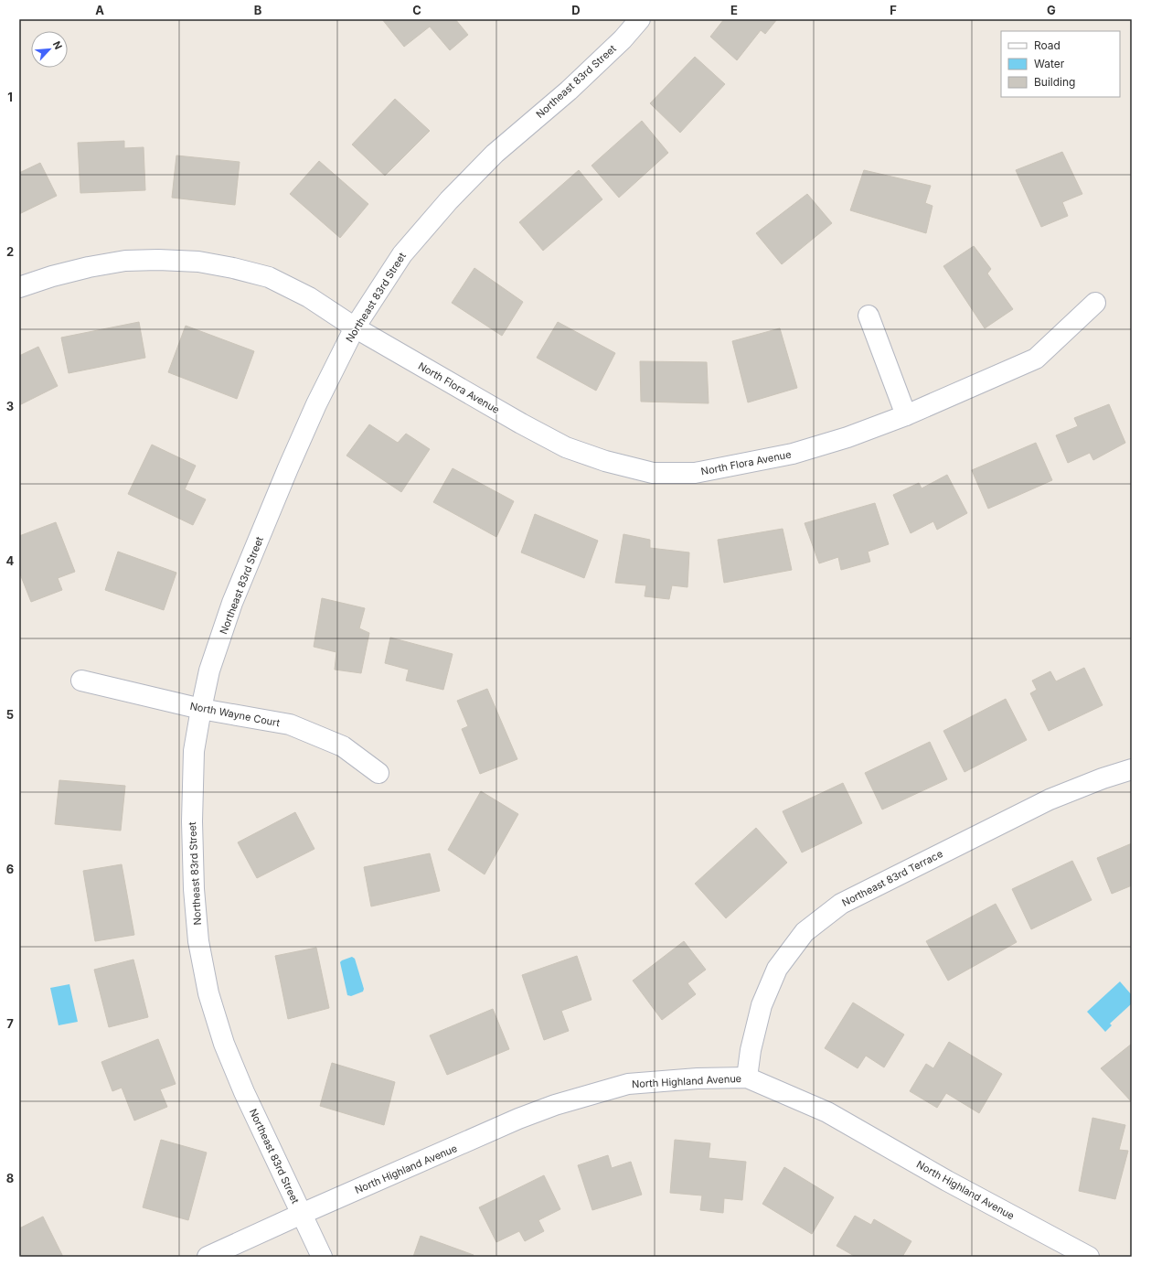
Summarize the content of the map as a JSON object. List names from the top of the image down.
{
  "streets": {
    "street": [
      "Northeast 83rd Street",
      "North Flora Avenue",
      "North Wayne Court",
      "Northeast 83rd Terrace",
      "North Highland Avenue"
    ]
  },
  "crossings": [
    ["Northeast 83rd Street", "North Flora Avenue"],
    ["Northeast 83rd Street", "North Wayne Court"],
    ["Northeast 83rd Street", "North Highland Avenue"],
    ["Northeast 83rd Terrace", "North Highland Avenue"]
  ],
  "legend": ["Road", "Water", "Building"],
  "north": "top right",
  "grid": {
    "columns": [
      "A",
      "B",
      "C",
      "D",
      "E",
      "F",
      "G"
    ],
    "rows": [
      "1",
      "2",
      "3",
      "4",
      "5",
      "6",
      "7",
      "8"
    ]
  }
}
